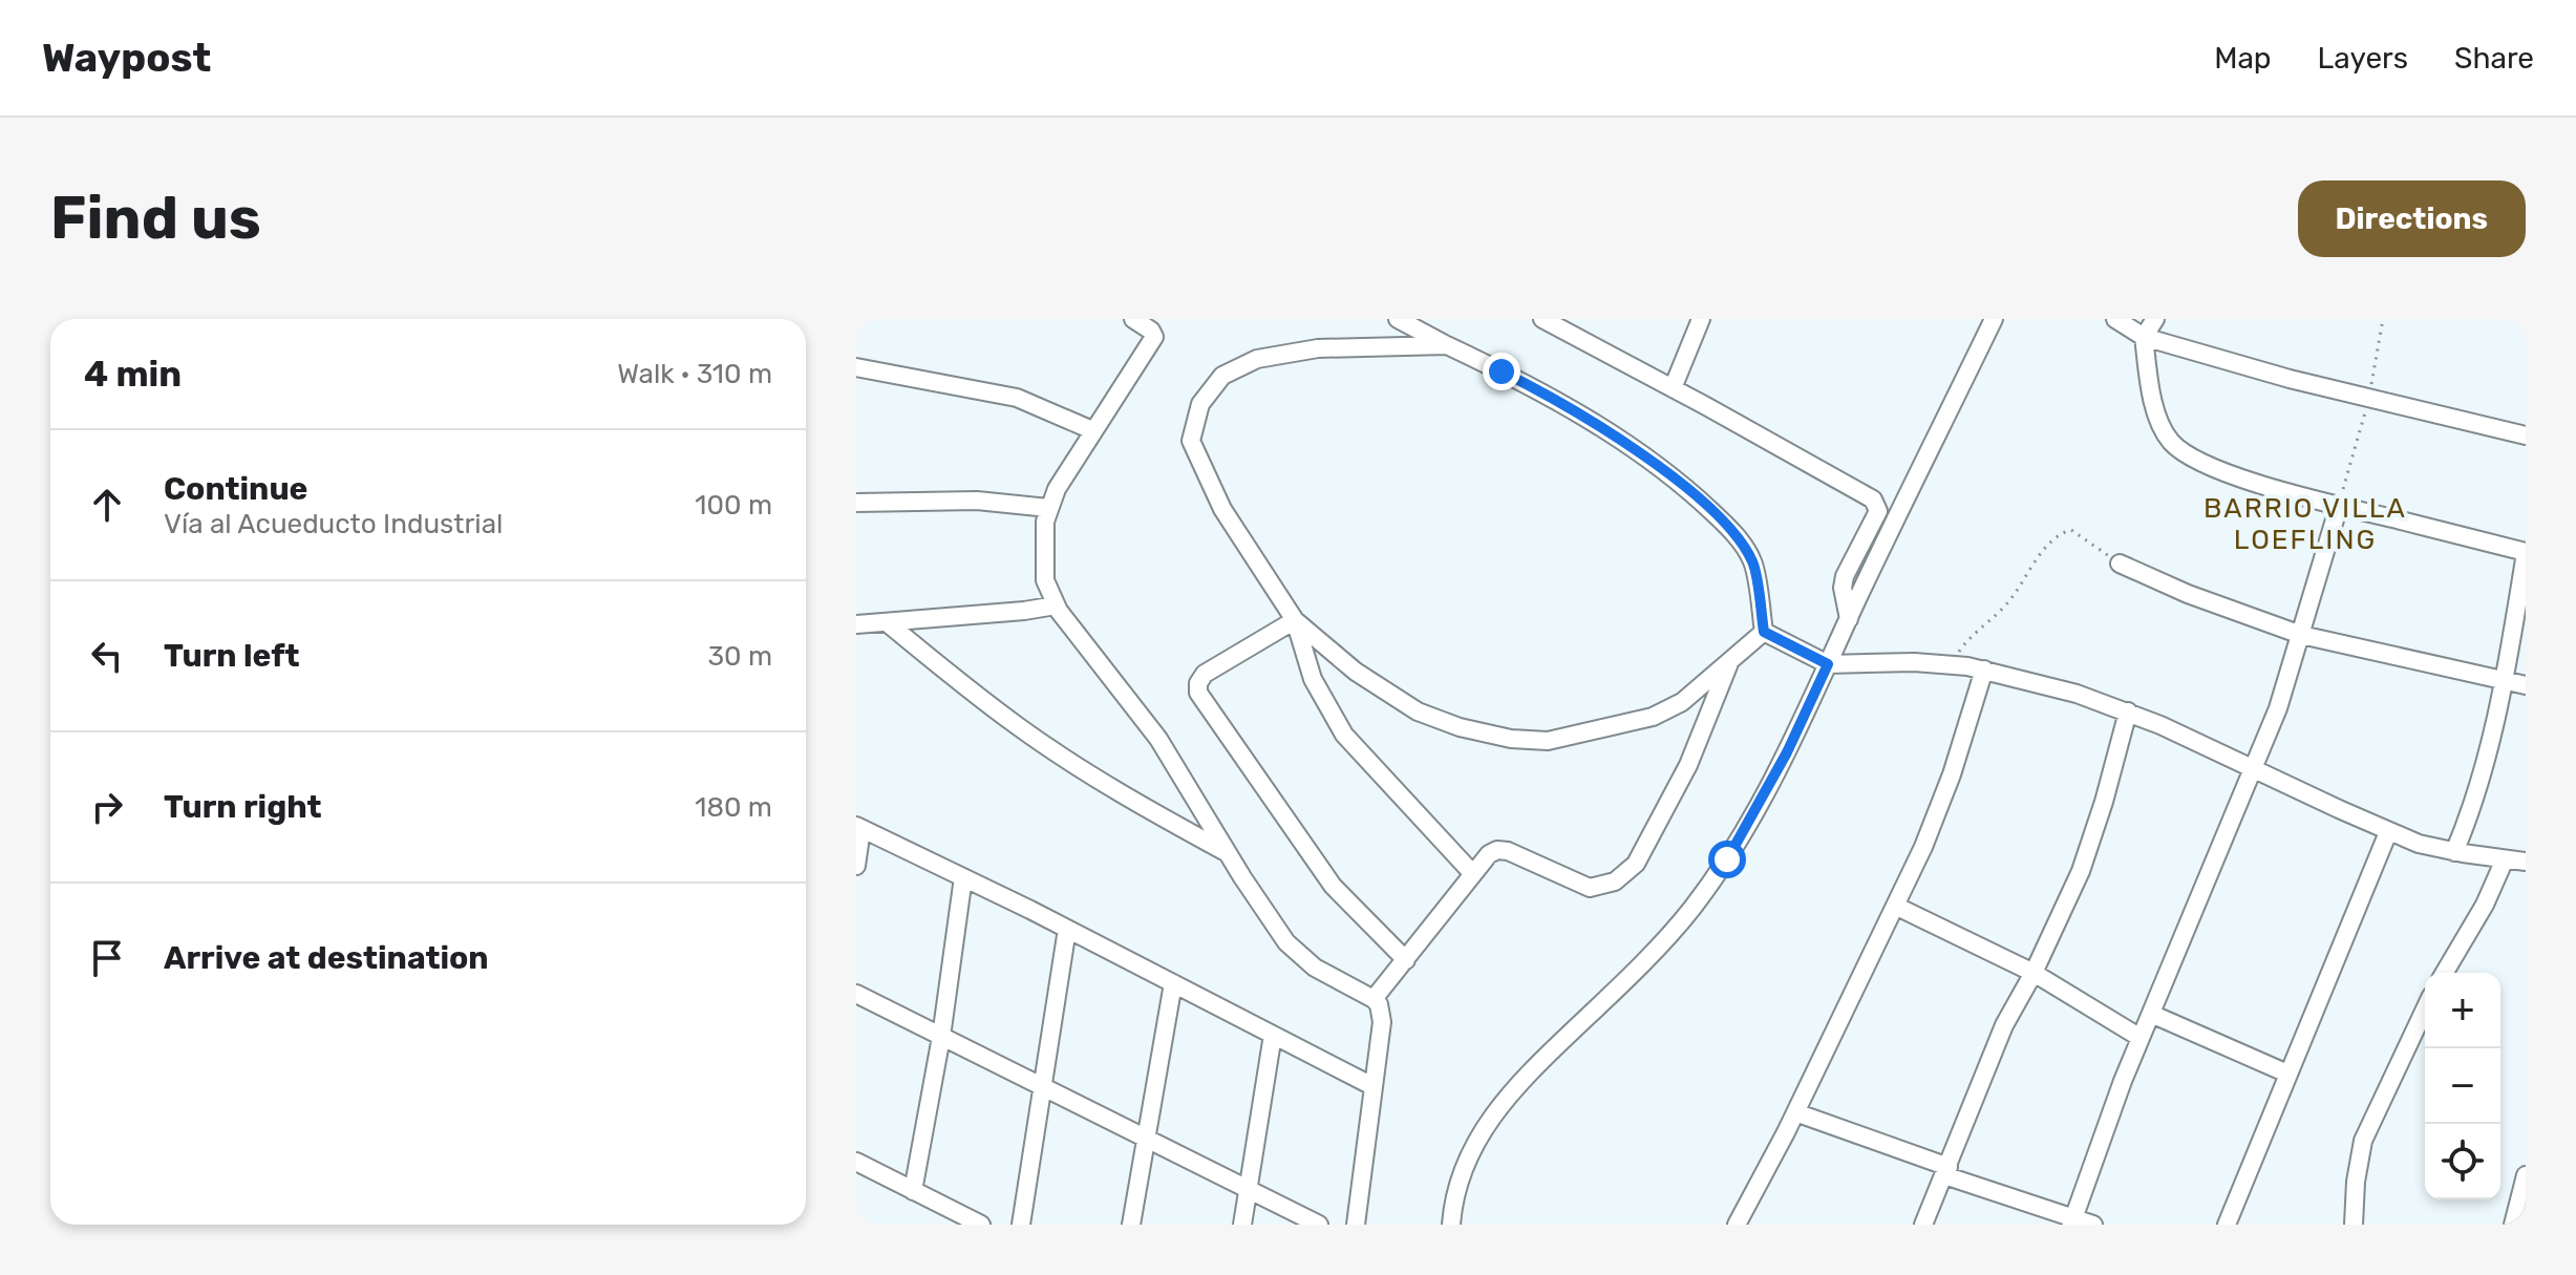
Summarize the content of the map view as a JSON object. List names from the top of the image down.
{
  "districts": ["BARRIO VILLA LOEFLING"],
  "page": {
    "header": "Waypost",
    "nav": ["Map", "Layers", "Share"],
    "buttons": "Directions",
    "title": "Find us",
    "heading": ["4 min", "Walk · 310 m"],
    "list": [
      ["Continue", "Vía al Acueducto Industrial", "100 m"],
      ["Turn left", "30 m"],
      ["Turn right", "180 m"],
      "Arrive at destination"
    ],
    "map_buttons": ["+", "−"]
  }
}
